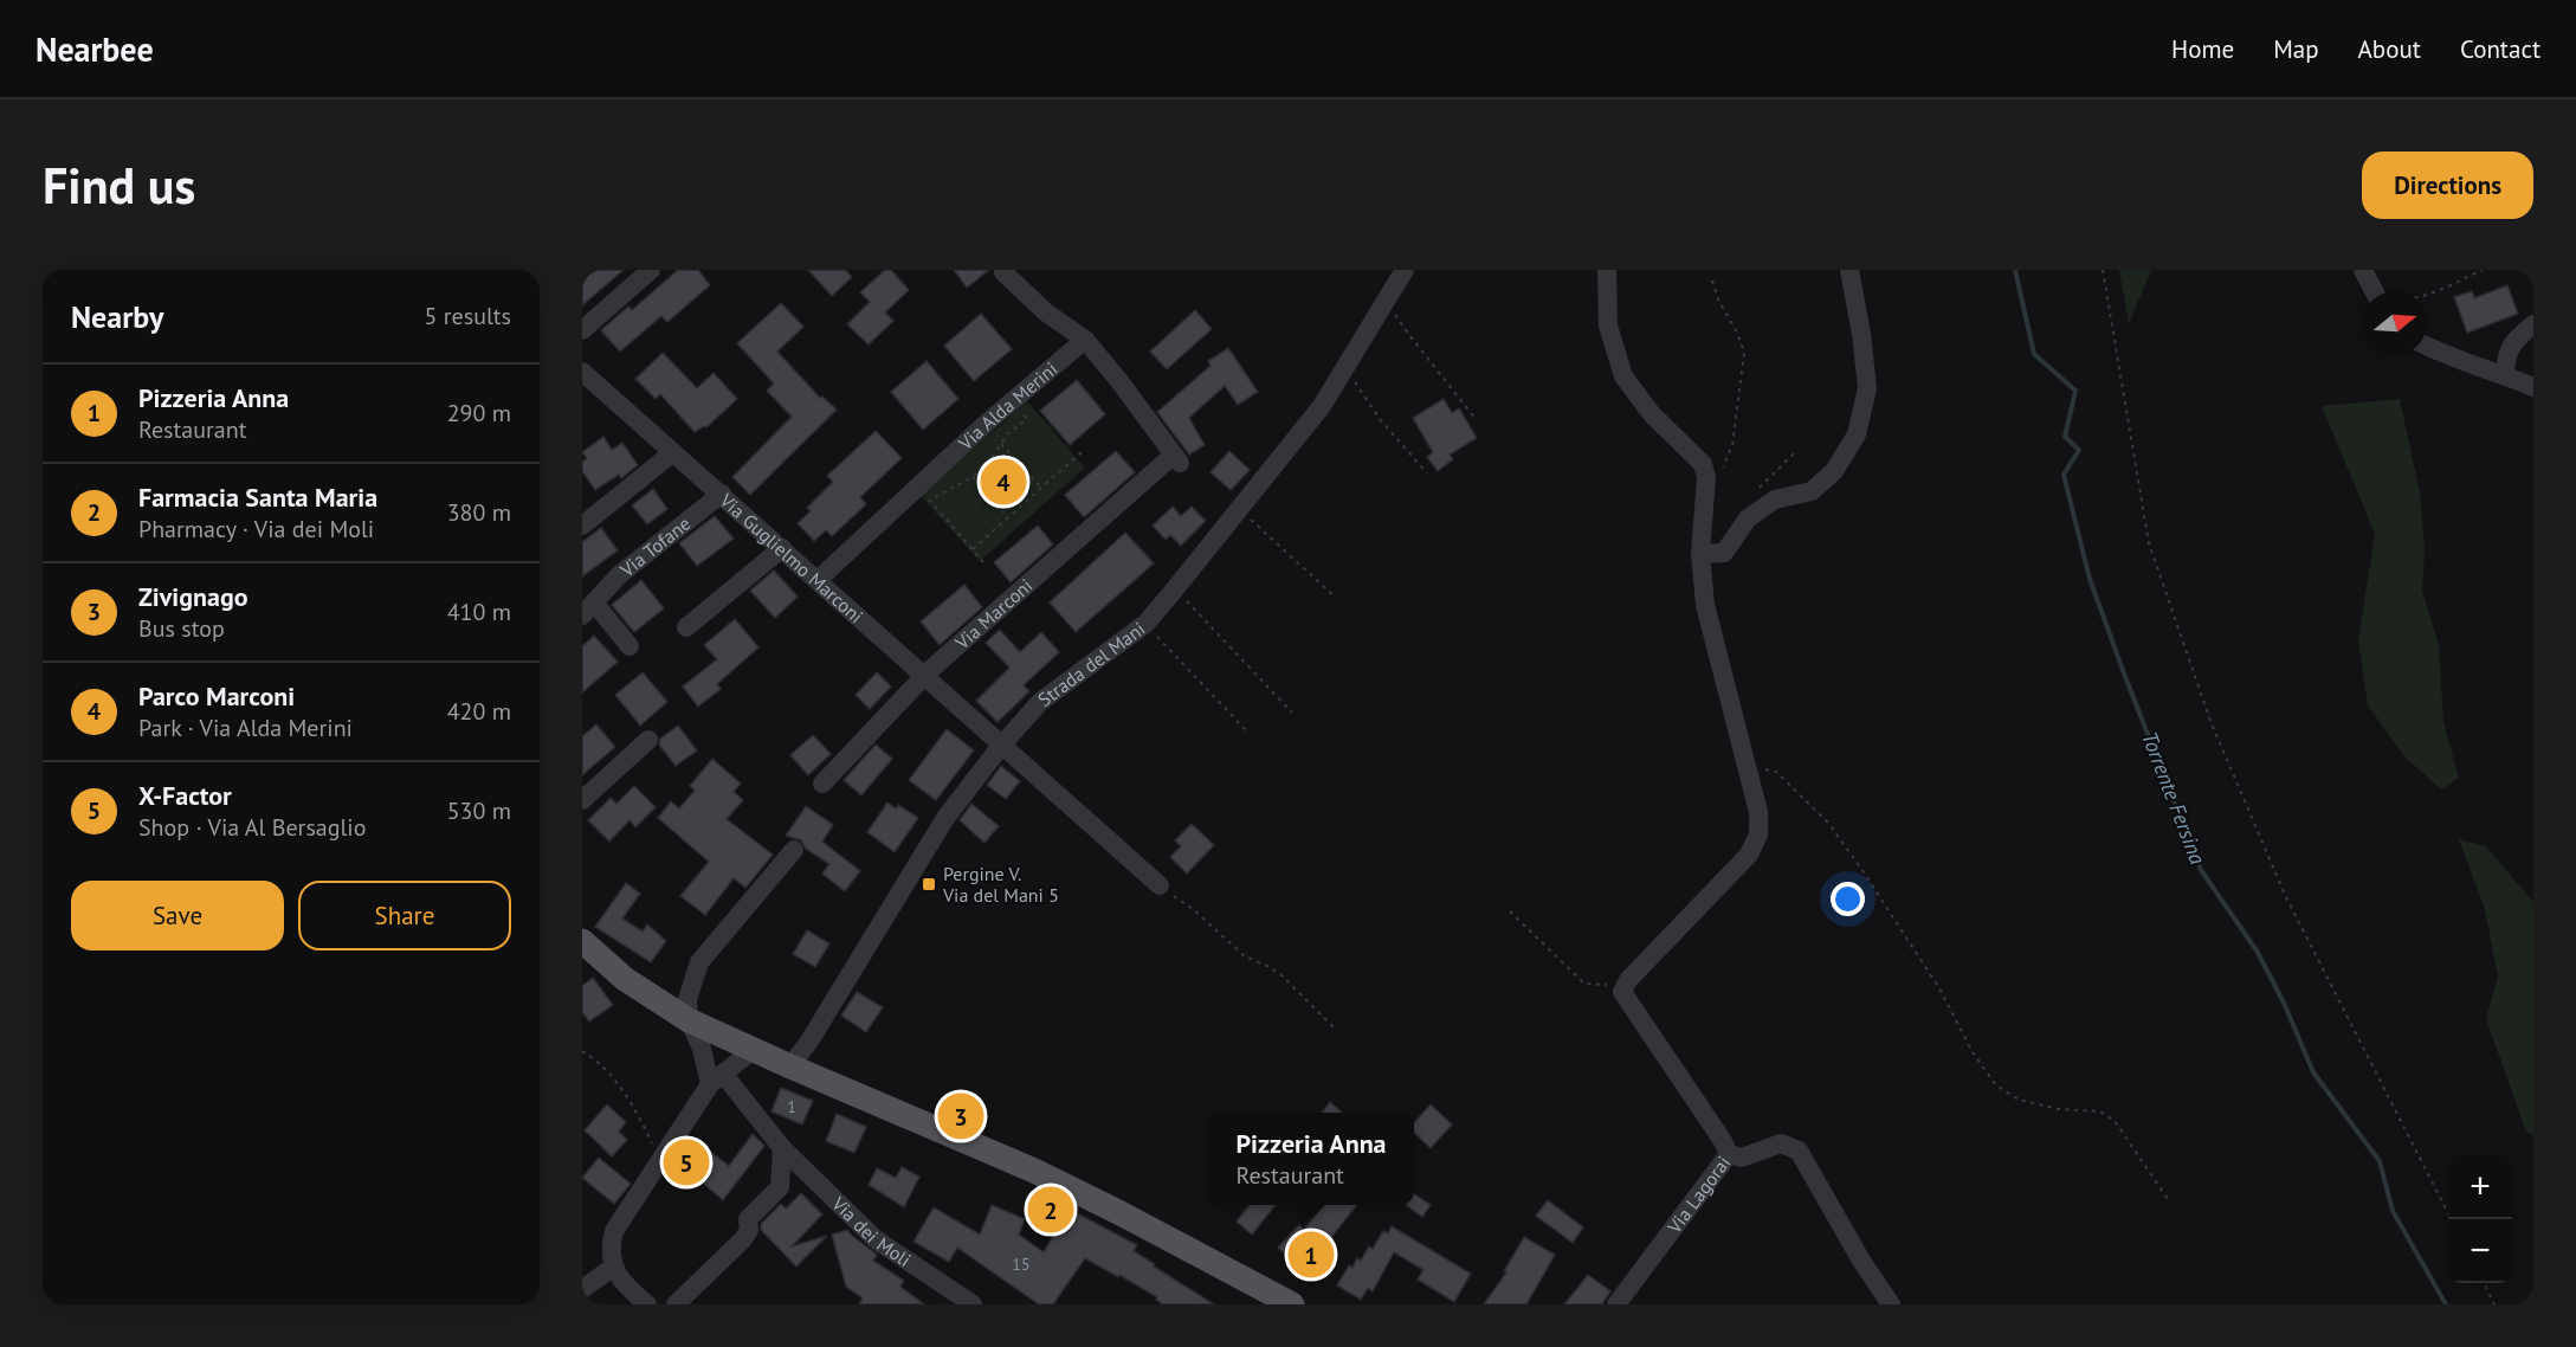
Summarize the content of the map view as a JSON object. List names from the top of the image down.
{
  "streets": {
    "street": [
      "Via Alda Merini",
      "Via Tofane",
      "Via Guglielmo Marconi",
      "Via Marconi",
      "Strada del Mani",
      "Via Lagorai",
      "Via dei Moli"
    ]
  },
  "crossings": [
    ["Via Alda Merini", "Via Guglielmo Marconi"],
    ["Via Alda Merini", "Via Marconi"],
    ["Via Tofane", "Via Guglielmo Marconi"],
    ["Via Guglielmo Marconi", "Via Marconi"],
    ["Via Guglielmo Marconi", "Strada del Mani"]
  ],
  "water": ["Torrente Fersina"],
  "places": {
    "transit": ["Pergine V. Via del Mani 5"]
  },
  "house_numbers": ["1", "15"],
  "north": "right",
  "page": {
    "header": "Nearbee",
    "nav": [
      "Home",
      "Map",
      "About",
      "Contact"
    ],
    "buttons": [
      "Directions",
      ["Save", "Share"]
    ],
    "title": "Find us",
    "heading": ["Nearby", "5 results"],
    "list": [
      {
        "mark": "1",
        "name": "Pizzeria Anna",
        "note": "Restaurant",
        "value": "290 m"
      },
      {
        "mark": "2",
        "name": "Farmacia Santa Maria",
        "note": "Pharmacy · Via dei Moli",
        "value": "380 m"
      },
      {
        "mark": "3",
        "name": "Zivignago",
        "note": "Bus stop",
        "value": "410 m"
      },
      {
        "mark": "4",
        "name": "Parco Marconi",
        "note": "Park · Via Alda Merini",
        "value": "420 m"
      },
      {
        "mark": "5",
        "name": "X-Factor",
        "note": "Shop · Via Al Bersaglio",
        "value": "530 m"
      }
    ],
    "pins": [
      "4",
      "3",
      "5",
      "2",
      "1"
    ],
    "popup": ["Pizzeria Anna", "Restaurant"],
    "map_buttons": ["+", "−"]
  }
}
